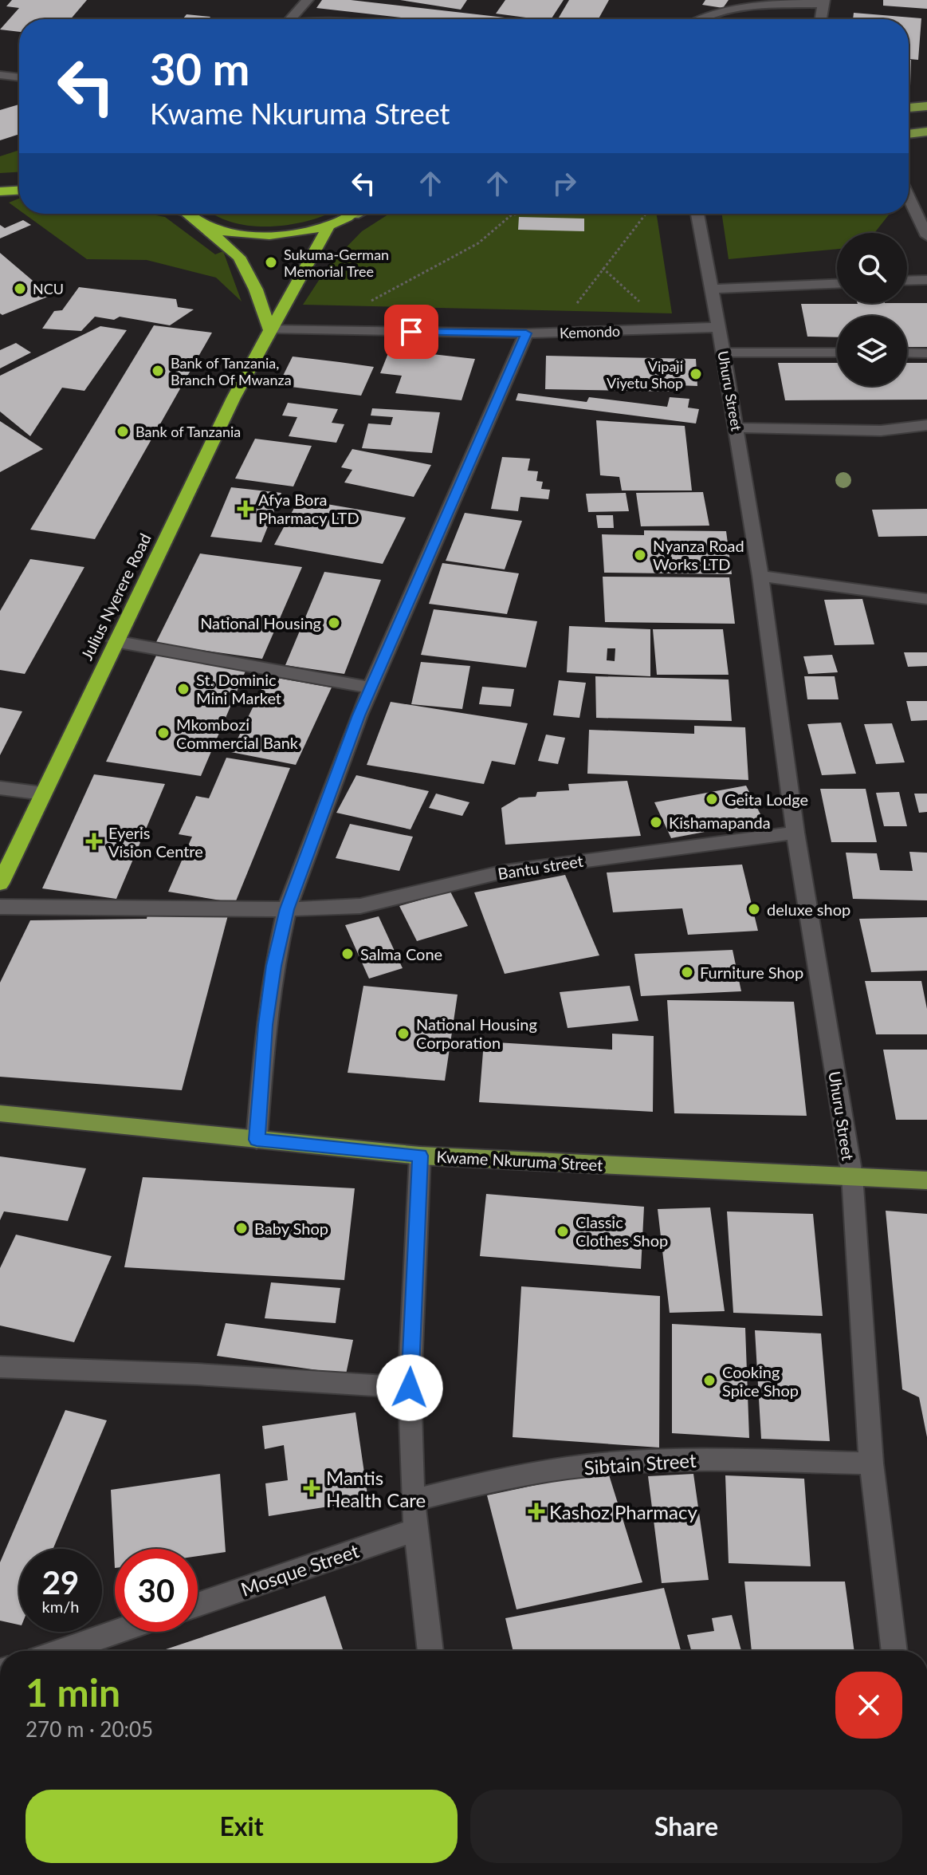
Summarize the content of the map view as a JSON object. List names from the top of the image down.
{
  "streets": {
    "highway": ["Julius Nyerere Road"],
    "main road": ["Kwame Nkuruma Street"],
    "street": [
      "Kemondo",
      "Uhuru Street",
      "Bantu street",
      "Sibtain Street",
      "Mosque Street"
    ]
  },
  "crossings": [
    ["Kemondo", "Uhuru Street"],
    ["Kemondo", "Julius Nyerere Road"],
    ["Uhuru Street", "Bantu street"],
    ["Uhuru Street", "Kwame Nkuruma Street"],
    ["Uhuru Street", "Sibtain Street"]
  ],
  "places": {
    "other": [
      "Sukuma-German Memorial Tree",
      "NCU",
      "Bank of Tanzania, Branch Of Mwanza",
      "Vipaji Viyetu Shop",
      "Bank of Tanzania",
      "Nyanza Road Works LTD",
      "National Housing",
      "St. Dominic Mini Market",
      "Mkombozi Commercial Bank",
      "Geita Lodge",
      "Kishamapanda",
      "deluxe shop",
      "Salma Cone",
      "Furniture Shop",
      "National Housing Corporation",
      "Baby Shop",
      "Classic Clothes Shop",
      "Cooking Spice Shop"
    ],
    "health": [
      "Afya Bora Pharmacy LTD",
      "Eyeris Vision Centre",
      "Mantis Health Care",
      "Kashoz Pharmacy"
    ]
  },
  "page": {
    "turn": ["30 m", "Kwame Nkuruma Street"],
    "speed": "29 km/h",
    "limit": "30",
    "heading": ["1 min", "270 m · 20:05"],
    "buttons": ["Exit", "Share"]
  }
}
